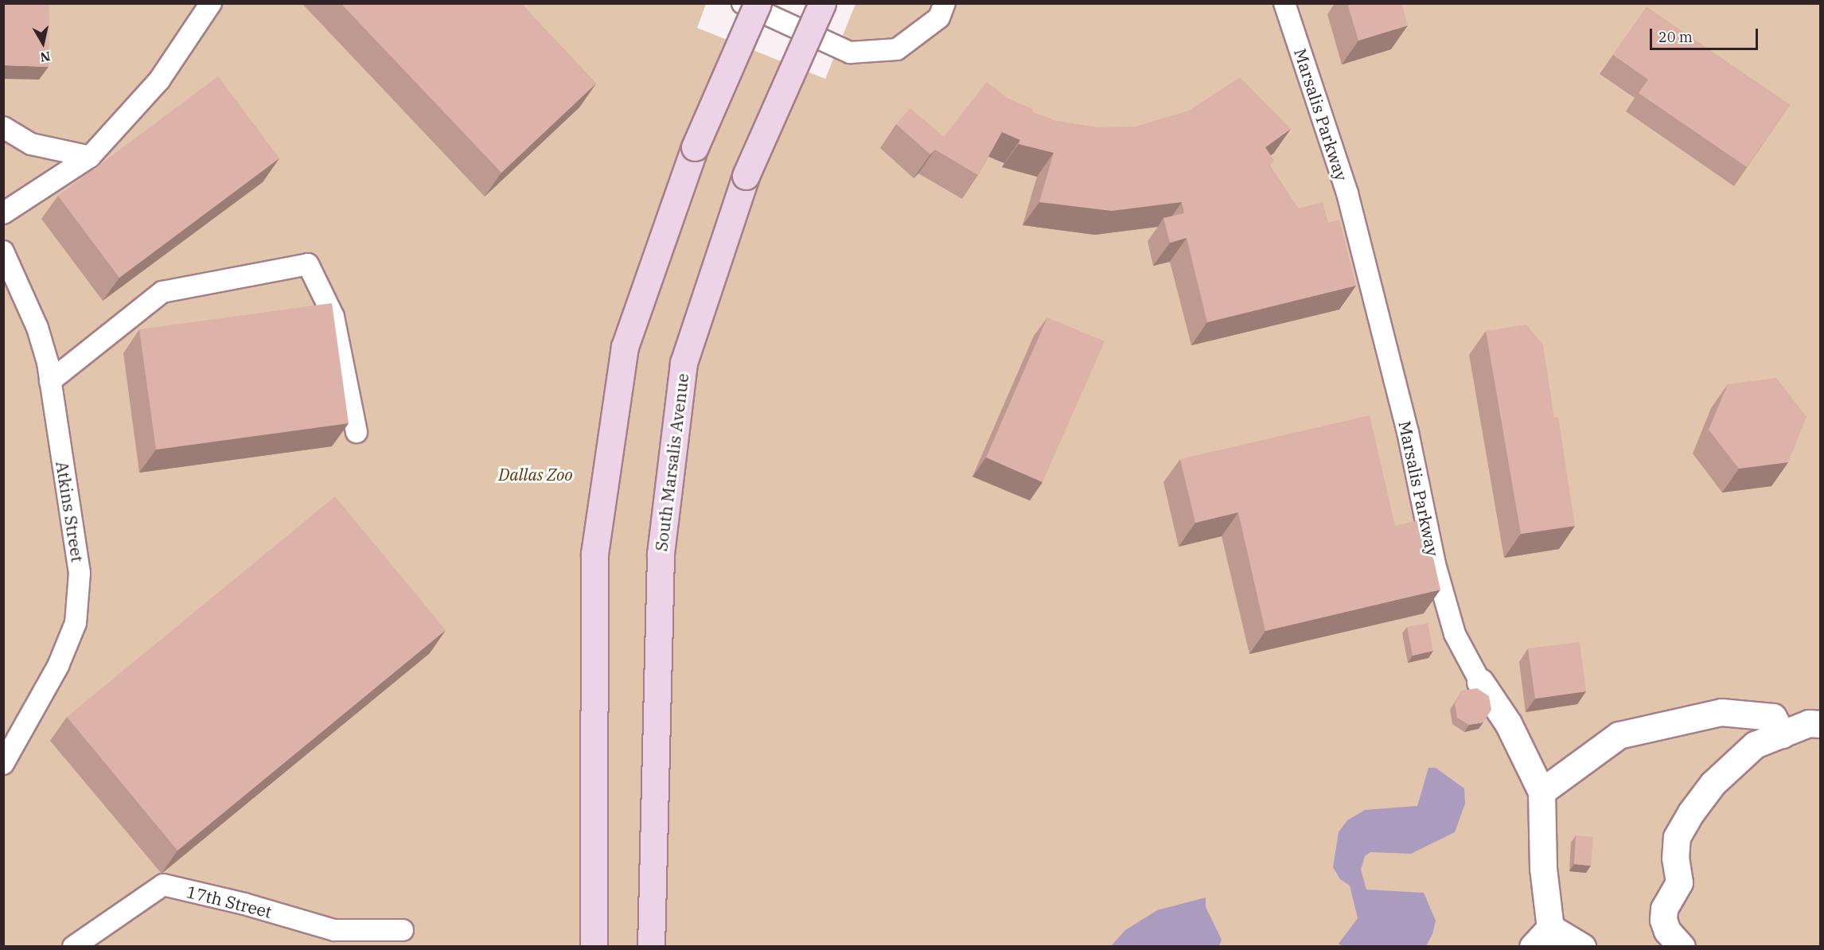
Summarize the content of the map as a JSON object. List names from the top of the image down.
{
  "streets": {
    "main road": ["South Marsalis Avenue"],
    "street": ["Marsalis Parkway"],
    "lane": ["Atkins Street", "17th Street"]
  },
  "parks": ["Dallas Zoo"],
  "scale_bar": "20 m",
  "north": "bottom"
}
